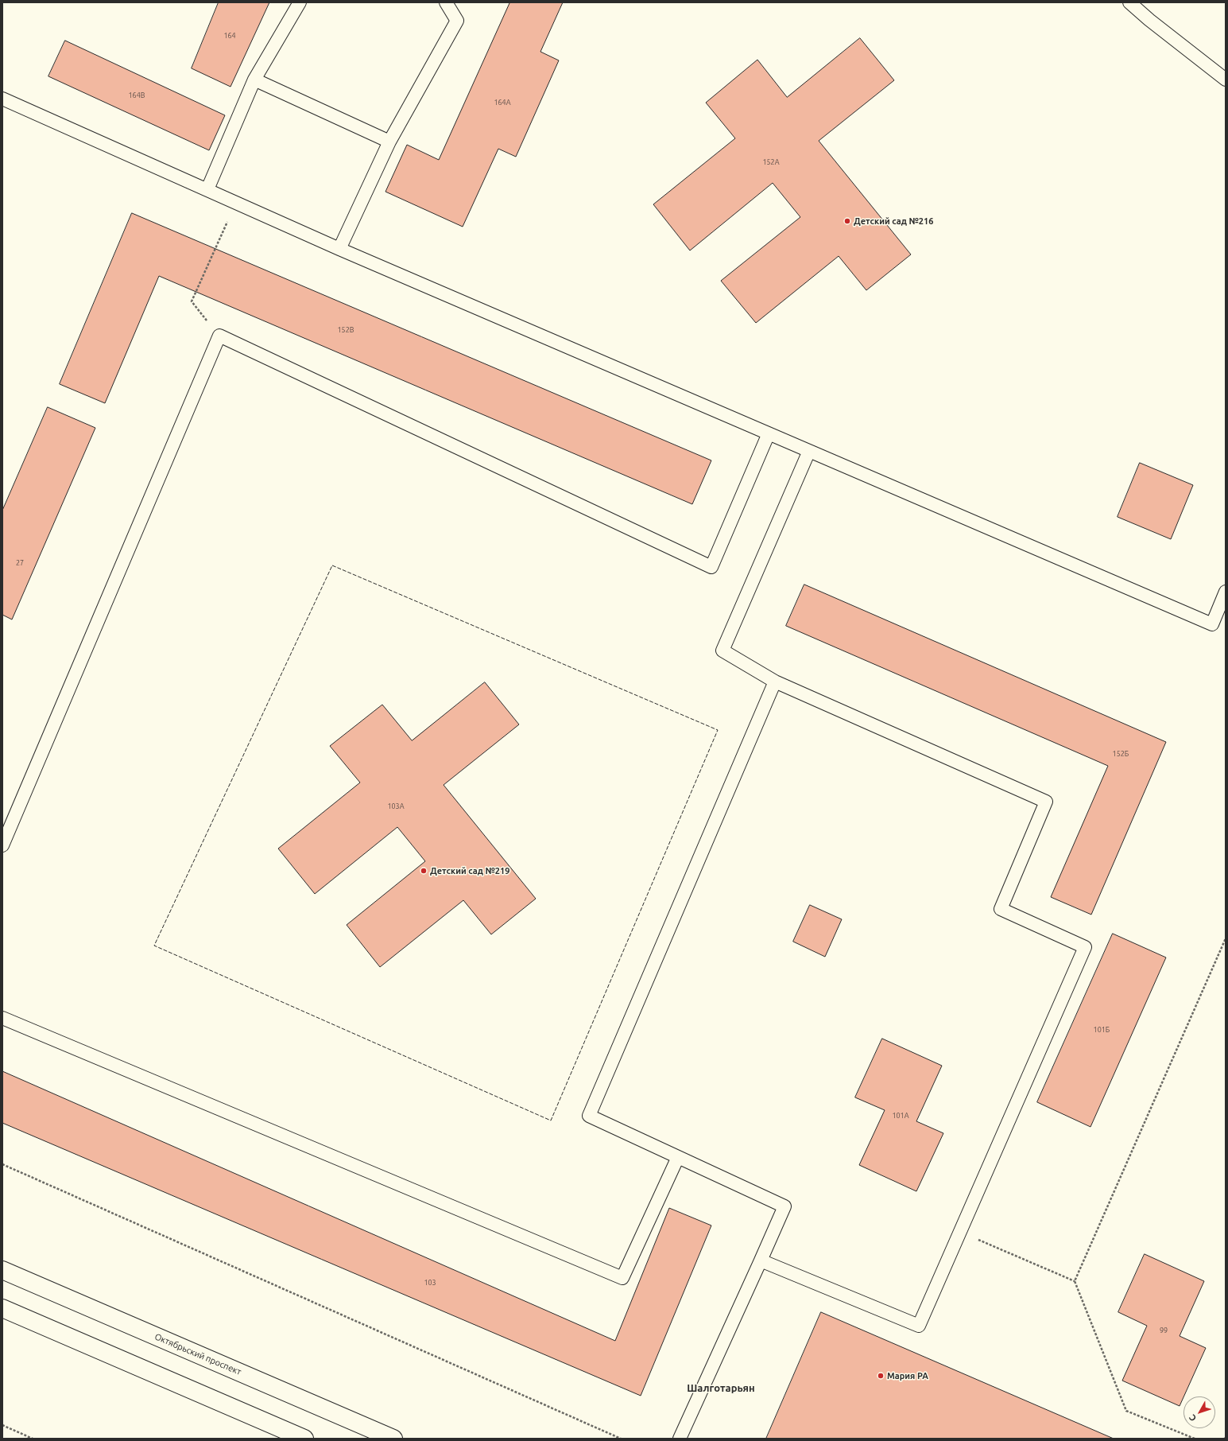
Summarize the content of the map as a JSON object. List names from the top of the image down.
{
  "streets": {
    "main road": ["Октябрьский проспект"]
  },
  "districts": ["Шалготарьян"],
  "places": ["Детский сад №216", "Детский сад №219", "Мария РА"],
  "house_numbers": [
    "164",
    "164В",
    "164А",
    "152А",
    "152В",
    "27",
    "152Б",
    "103А",
    "101Б",
    "101А",
    "103",
    "99"
  ],
  "north": "bottom left"
}
